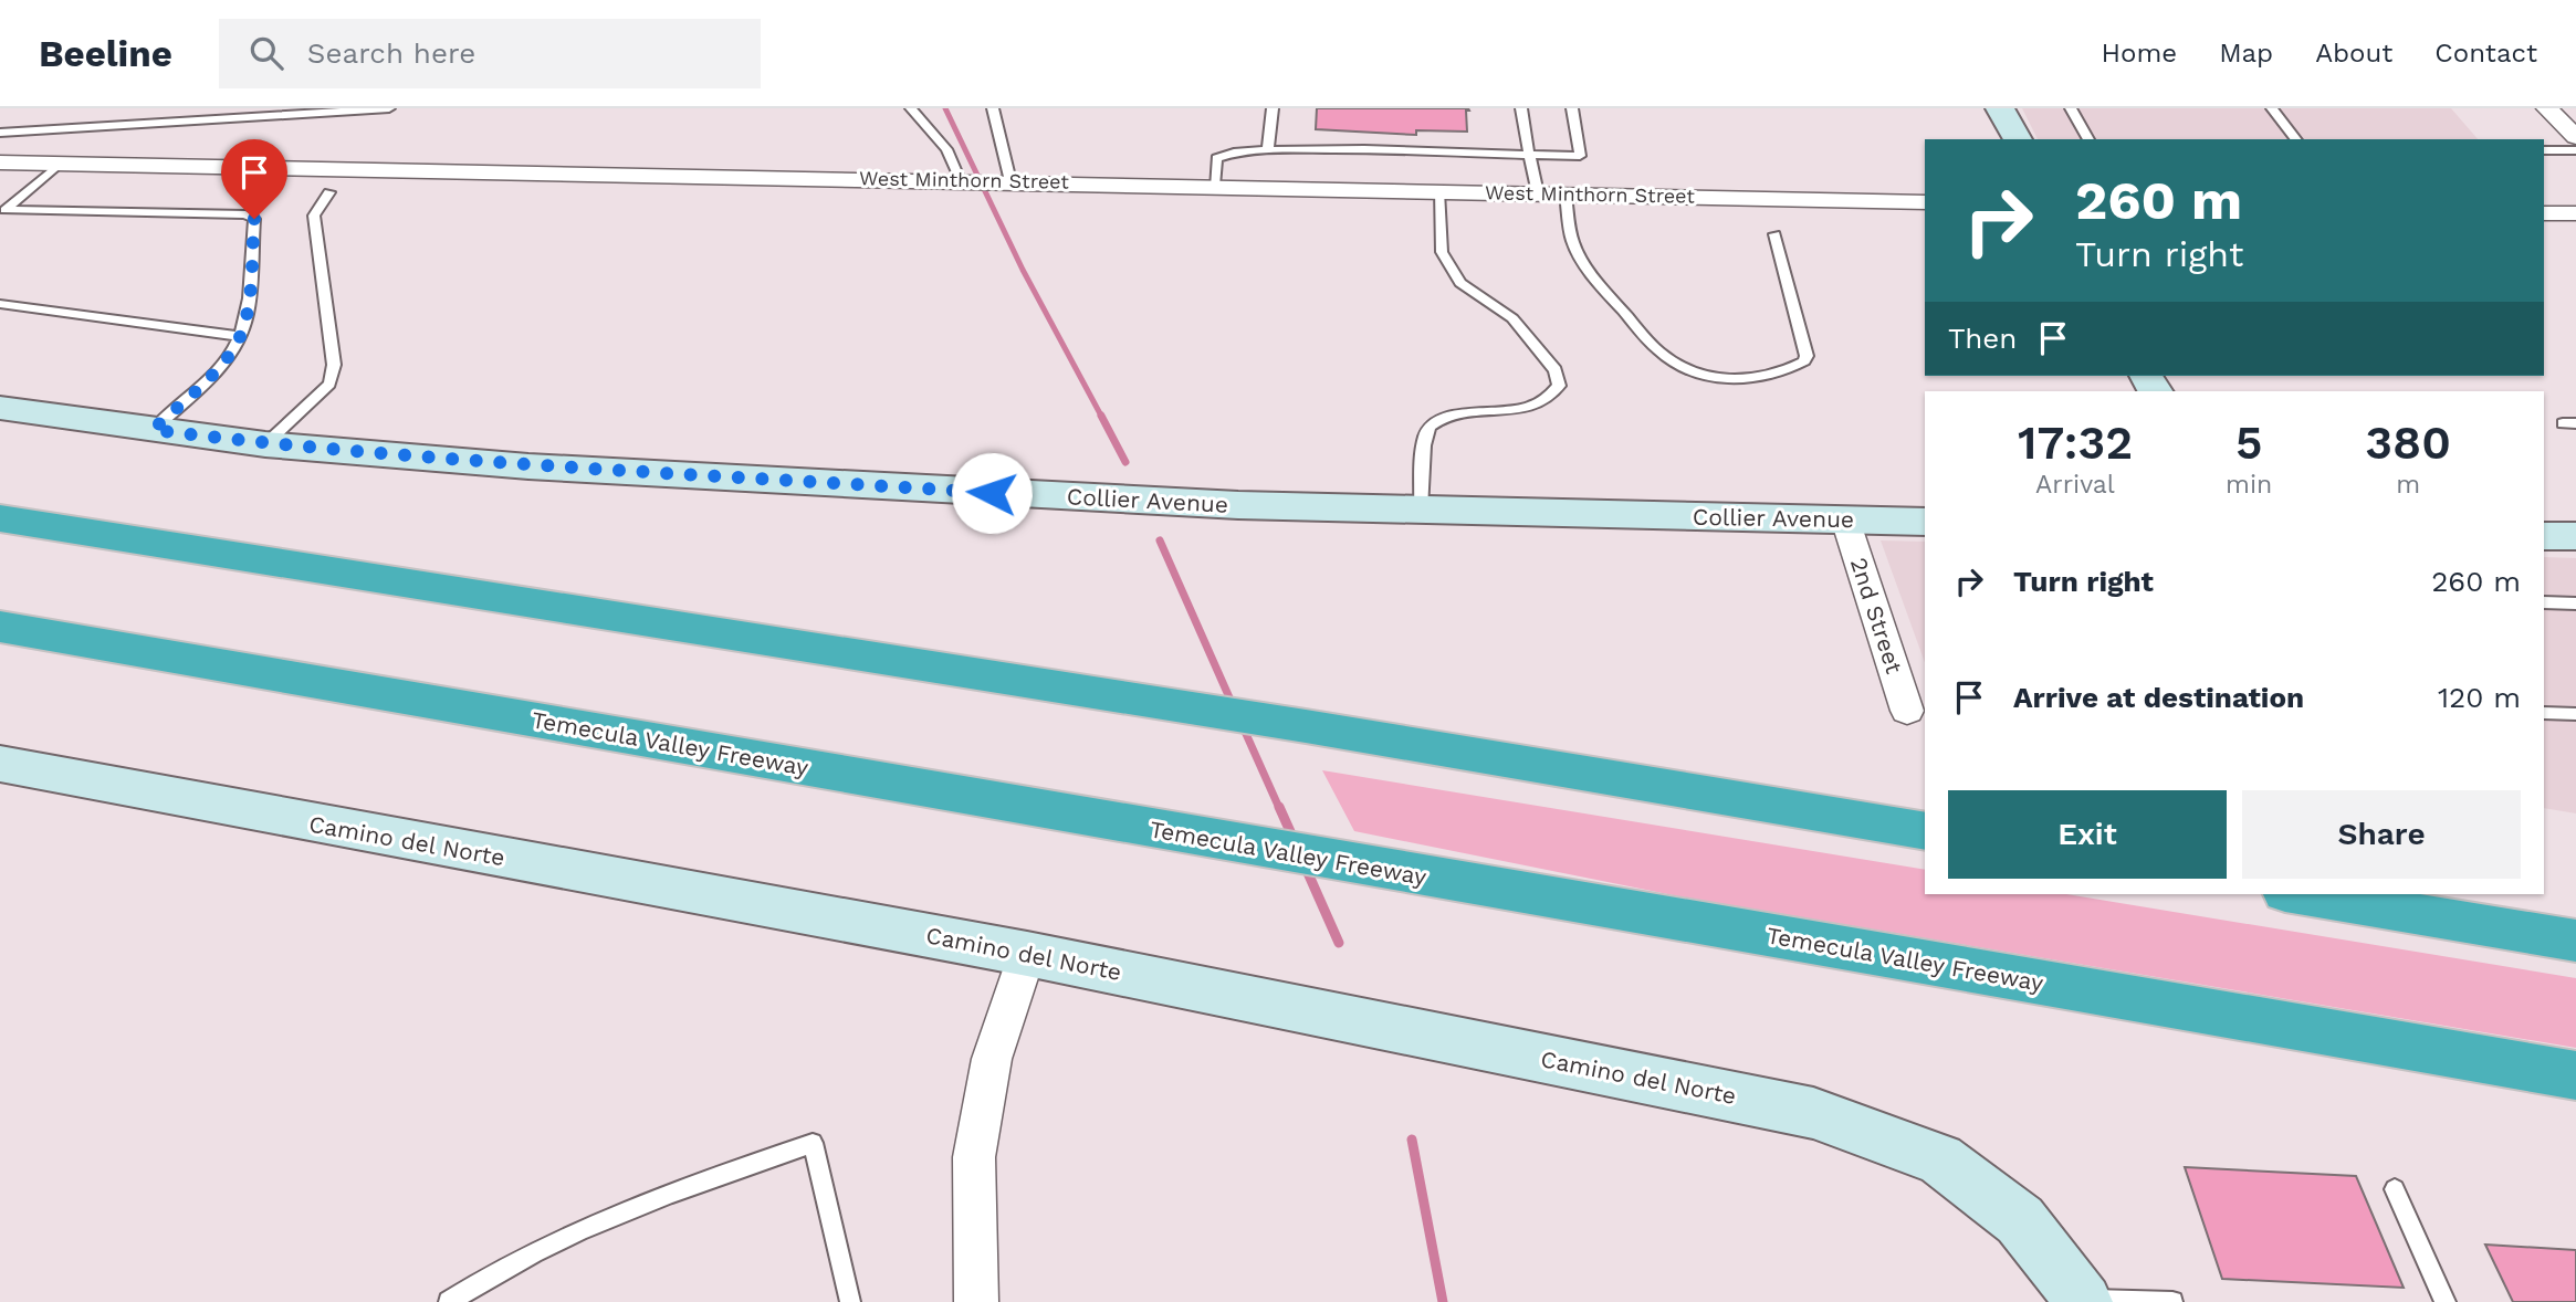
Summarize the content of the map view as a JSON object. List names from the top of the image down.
{
  "streets": {
    "highway": ["Temecula Valley Freeway"],
    "main road": ["Collier Avenue", "Camino del Norte"],
    "street": ["West Minthorn Street", "2nd Street"]
  },
  "crossings": [
    ["Collier Avenue", "2nd Street"]
  ],
  "page": {
    "header": "Beeline",
    "search": "Search here",
    "nav": [
      "Home",
      "Map",
      "About",
      "Contact"
    ],
    "turn": ["260 m", "Turn right"],
    "then": "Then",
    "eta": [
      "17:32",
      "Arrival",
      "5",
      "min",
      "380",
      "m"
    ],
    "list": [
      {
        "name": "Turn right",
        "value": "260 m"
      },
      {
        "name": "Arrive at destination",
        "value": "120 m"
      }
    ],
    "buttons": ["Exit", "Share"]
  }
}
